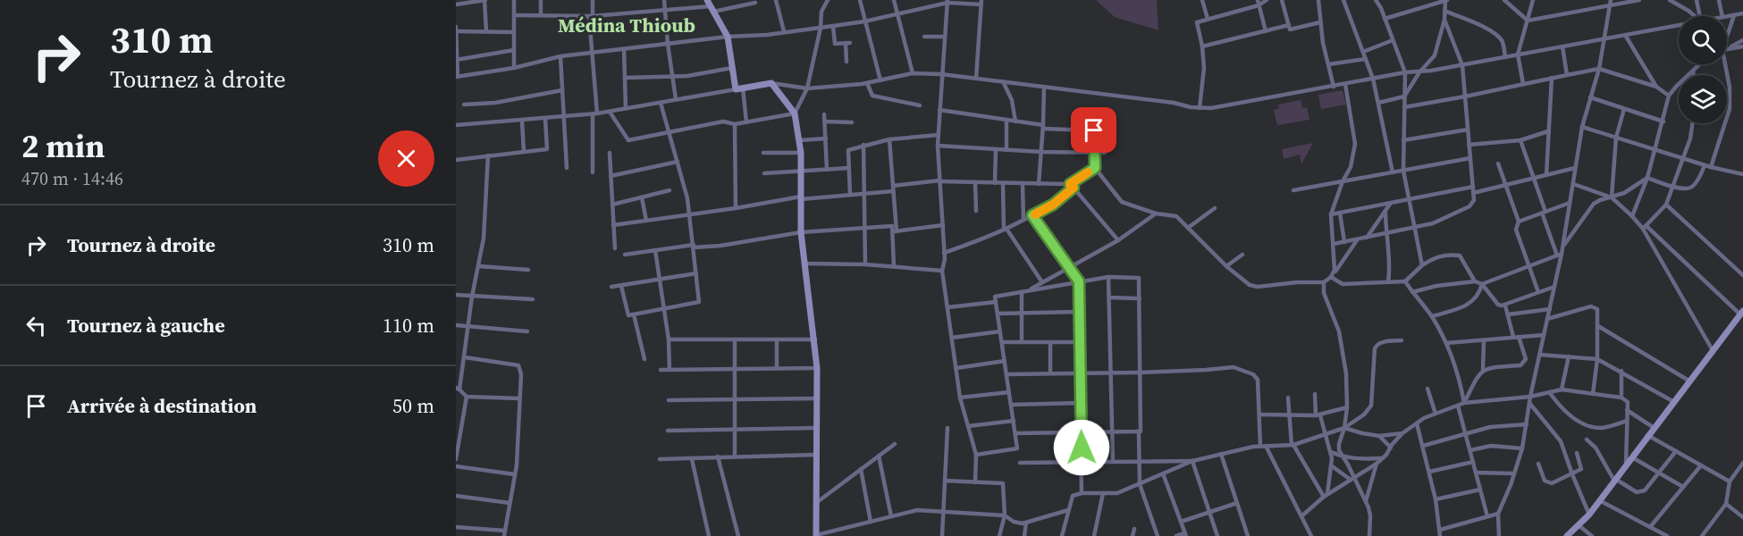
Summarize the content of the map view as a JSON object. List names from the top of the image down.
{
  "districts": ["Médina Thioub"],
  "page": {
    "turn": ["310 m", "Tournez à droite"],
    "heading": ["2 min", "470 m · 14:46"],
    "list": [
      {
        "name": "Tournez à droite",
        "value": "310 m"
      },
      {
        "name": "Tournez à gauche",
        "value": "110 m"
      },
      {
        "name": "Arrivée à destination",
        "value": "50 m"
      }
    ]
  }
}
